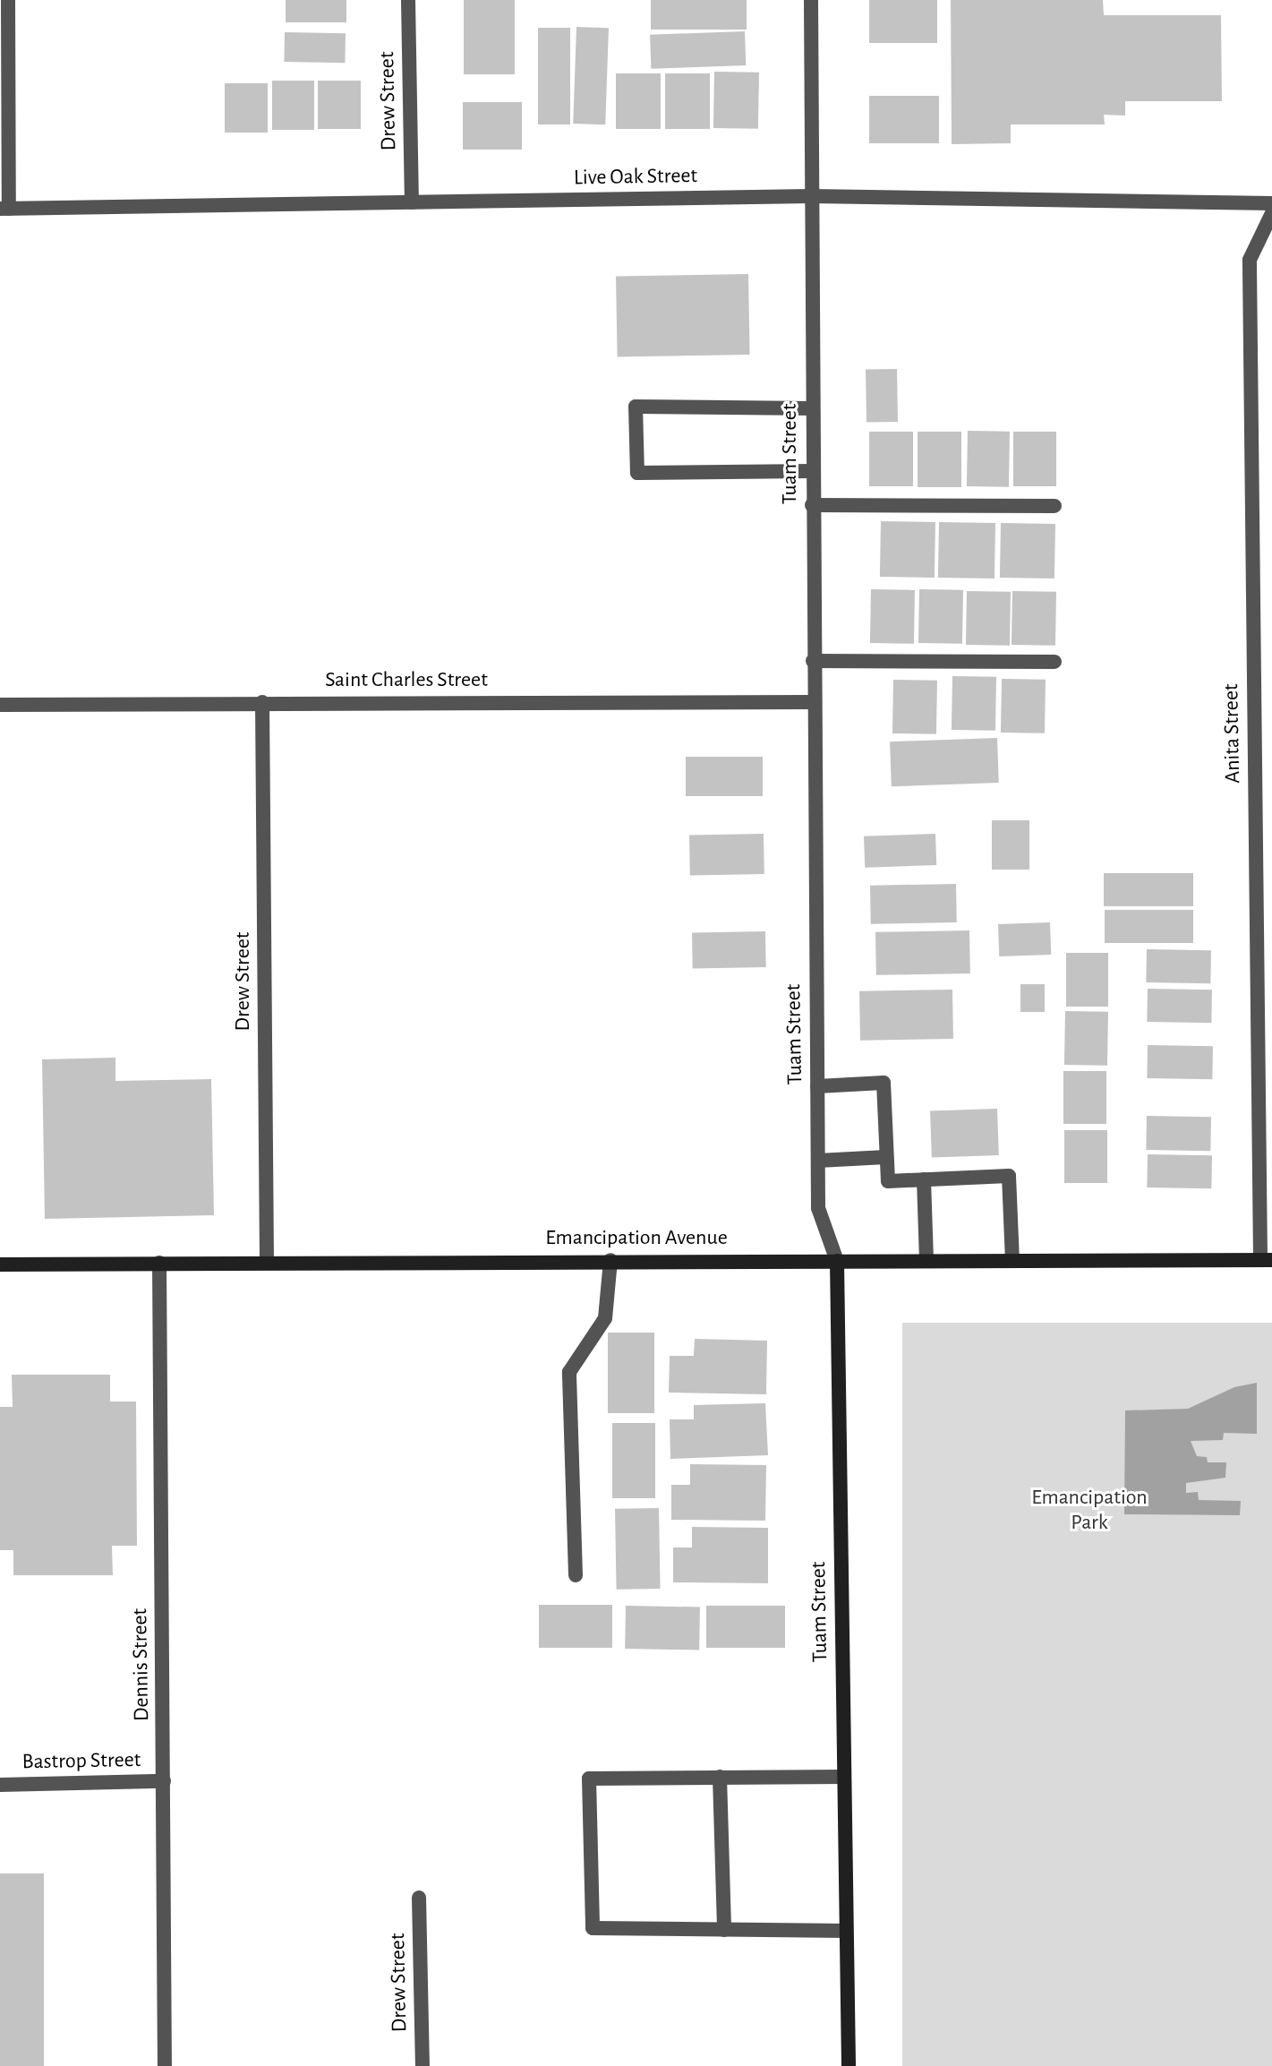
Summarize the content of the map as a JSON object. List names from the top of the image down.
{
  "streets": {
    "main road": ["Tuam Street", "Emancipation Avenue"],
    "street": [
      "Drew Street",
      "Live Oak Street",
      "Saint Charles Street",
      "Anita Street",
      "Dennis Street",
      "Bastrop Street"
    ]
  },
  "crossings": [
    ["Drew Street", "Live Oak Street"],
    ["Drew Street", "Saint Charles Street"],
    ["Drew Street", "Emancipation Avenue"],
    ["Live Oak Street", "Tuam Street"],
    ["Tuam Street", "Saint Charles Street"],
    ["Tuam Street", "Emancipation Avenue"],
    ["Anita Street", "Emancipation Avenue"],
    ["Emancipation Avenue", "Dennis Street"],
    ["Dennis Street", "Bastrop Street"]
  ],
  "parks": ["Emancipation Park"]
}
